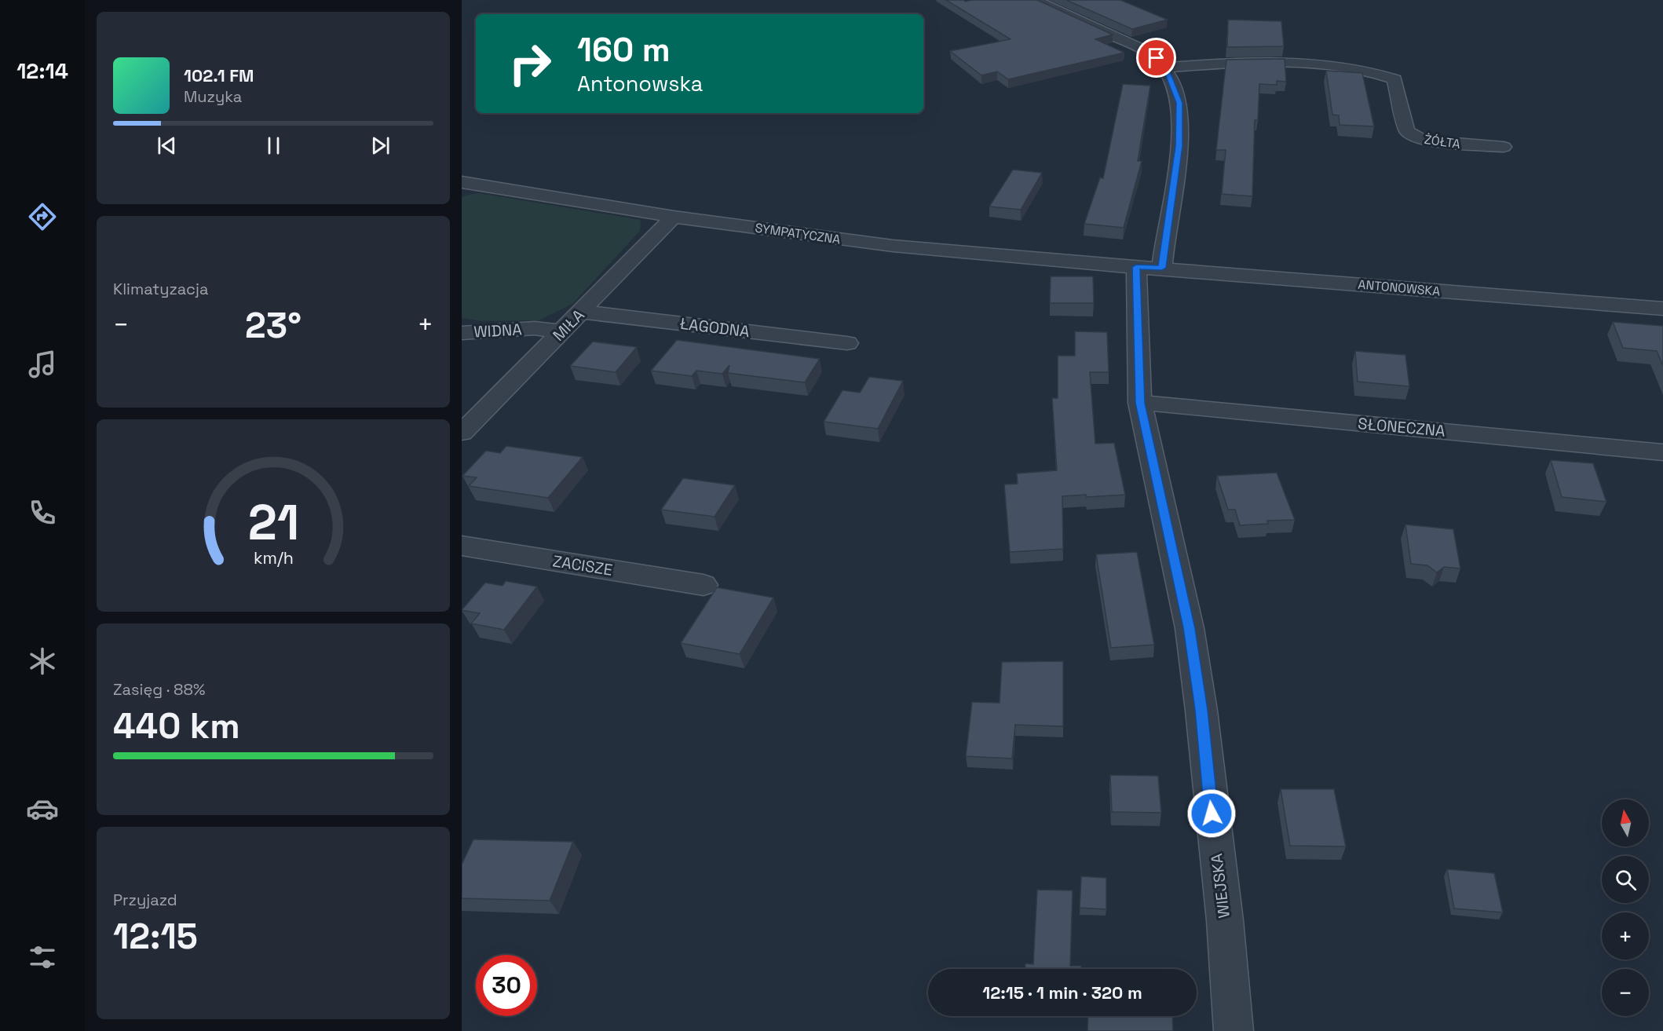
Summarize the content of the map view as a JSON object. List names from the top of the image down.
{
  "streets": {
    "street": [
      "ŻÓŁTA",
      "SYMPATYCZNA",
      "ANTONOWSKA",
      "MIŁA",
      "ŁAGODNA",
      "WIDNA",
      "SŁONECZNA",
      "ZACISZE",
      "WIEJSKA"
    ]
  },
  "crossings": [
    ["ŻÓŁTA", "WIEJSKA"],
    ["SYMPATYCZNA", "ANTONOWSKA"],
    ["SYMPATYCZNA", "MIŁA"],
    ["SYMPATYCZNA", "WIEJSKA"],
    ["ANTONOWSKA", "WIEJSKA"],
    ["MIŁA", "ŁAGODNA"],
    ["MIŁA", "WIDNA"],
    ["SŁONECZNA", "WIEJSKA"]
  ],
  "north": "top",
  "page": {
    "tabs": "12:14",
    "turn": ["160 m", "Antonowska"],
    "song": ["102.1 FM", "Muzyka"],
    "tile": [
      "Klimatyzacja",
      ["Zasięg · 88%", "440 km"],
      ["Przyjazd", "12:15"]
    ],
    "heat": ["−", "23°", "+"],
    "map_buttons": ["+", "−"],
    "limit": "30",
    "trip": "12:15 · 1 min · 320 m",
    "gauge": ["21", "km/h"]
  }
}
